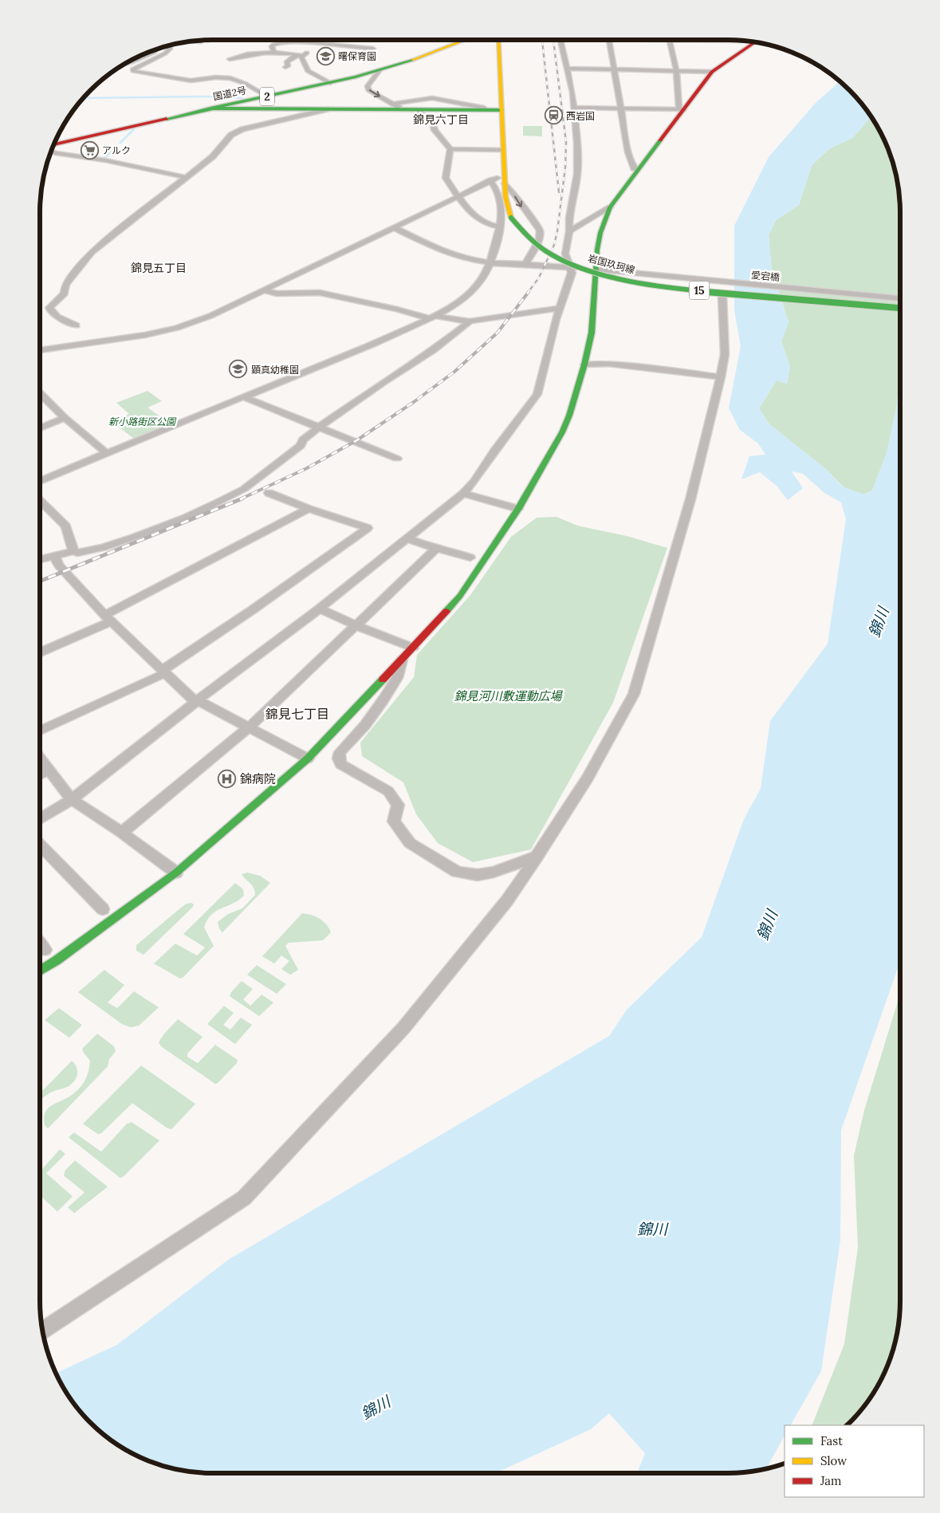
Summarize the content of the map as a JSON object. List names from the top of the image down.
{
  "streets": {
    "main road": [
      "国道2号",
      "2",
      "岩国玖珂線",
      "15"
    ],
    "street": ["愛宕橋"]
  },
  "districts": ["錦見六丁目", "錦見五丁目", "錦見七丁目"],
  "water": ["錦川"],
  "parks": ["新小路街区公園", "錦見河川敷運動広場"],
  "places": {
    "school or university": ["曙保育園", "顕真幼稚園"],
    "station": ["西岩国"],
    "supermarket": ["アルク"],
    "hospital": ["錦病院"]
  },
  "legend": ["Fast", "Slow", "Jam"]
}
